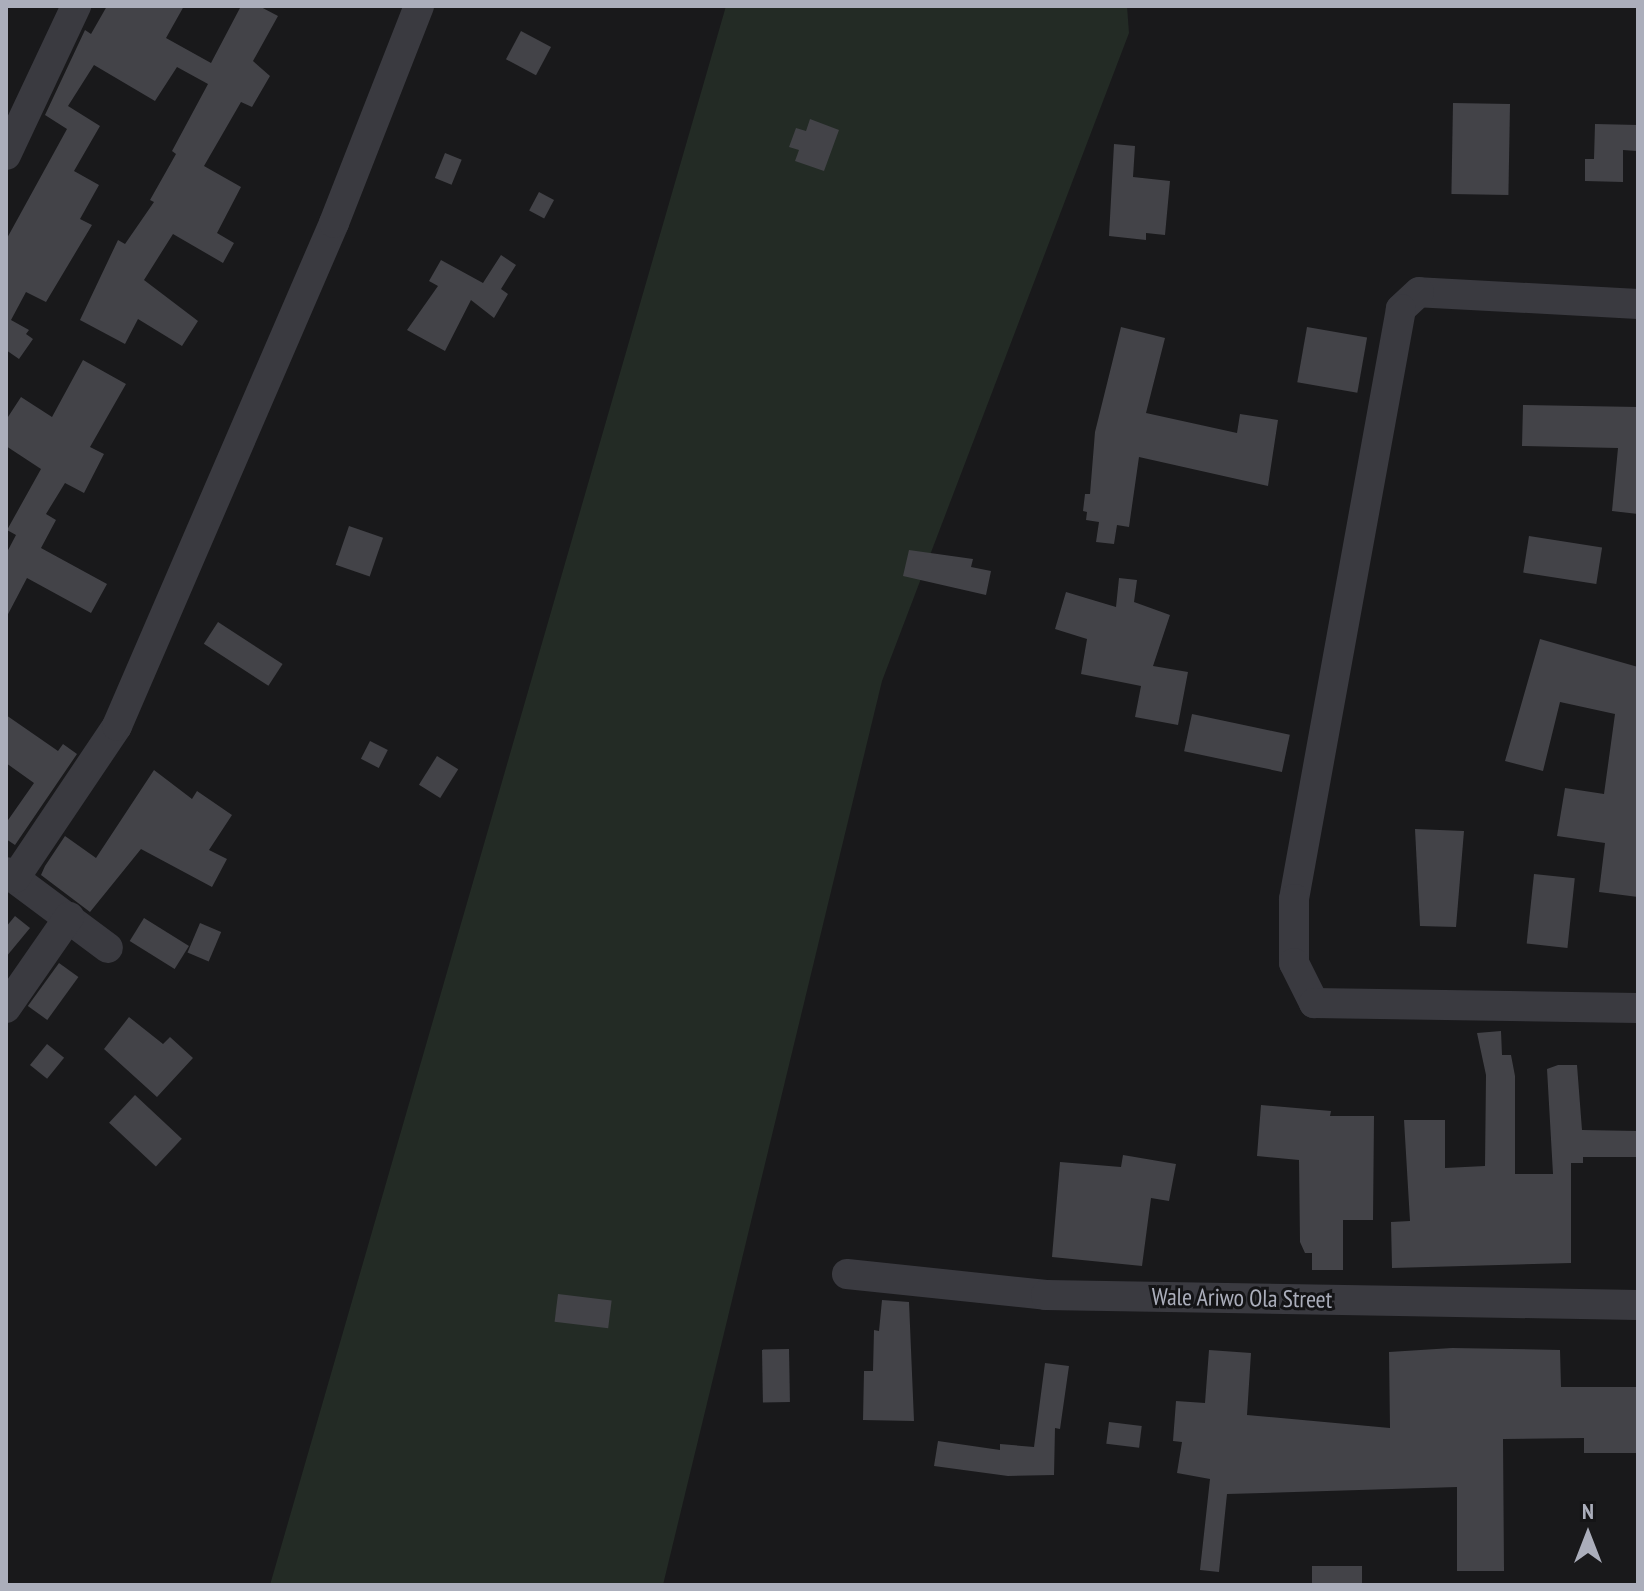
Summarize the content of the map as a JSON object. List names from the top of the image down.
{
  "streets": {
    "street": ["Wale Ariwo Ola Street"]
  },
  "north": "top"
}
